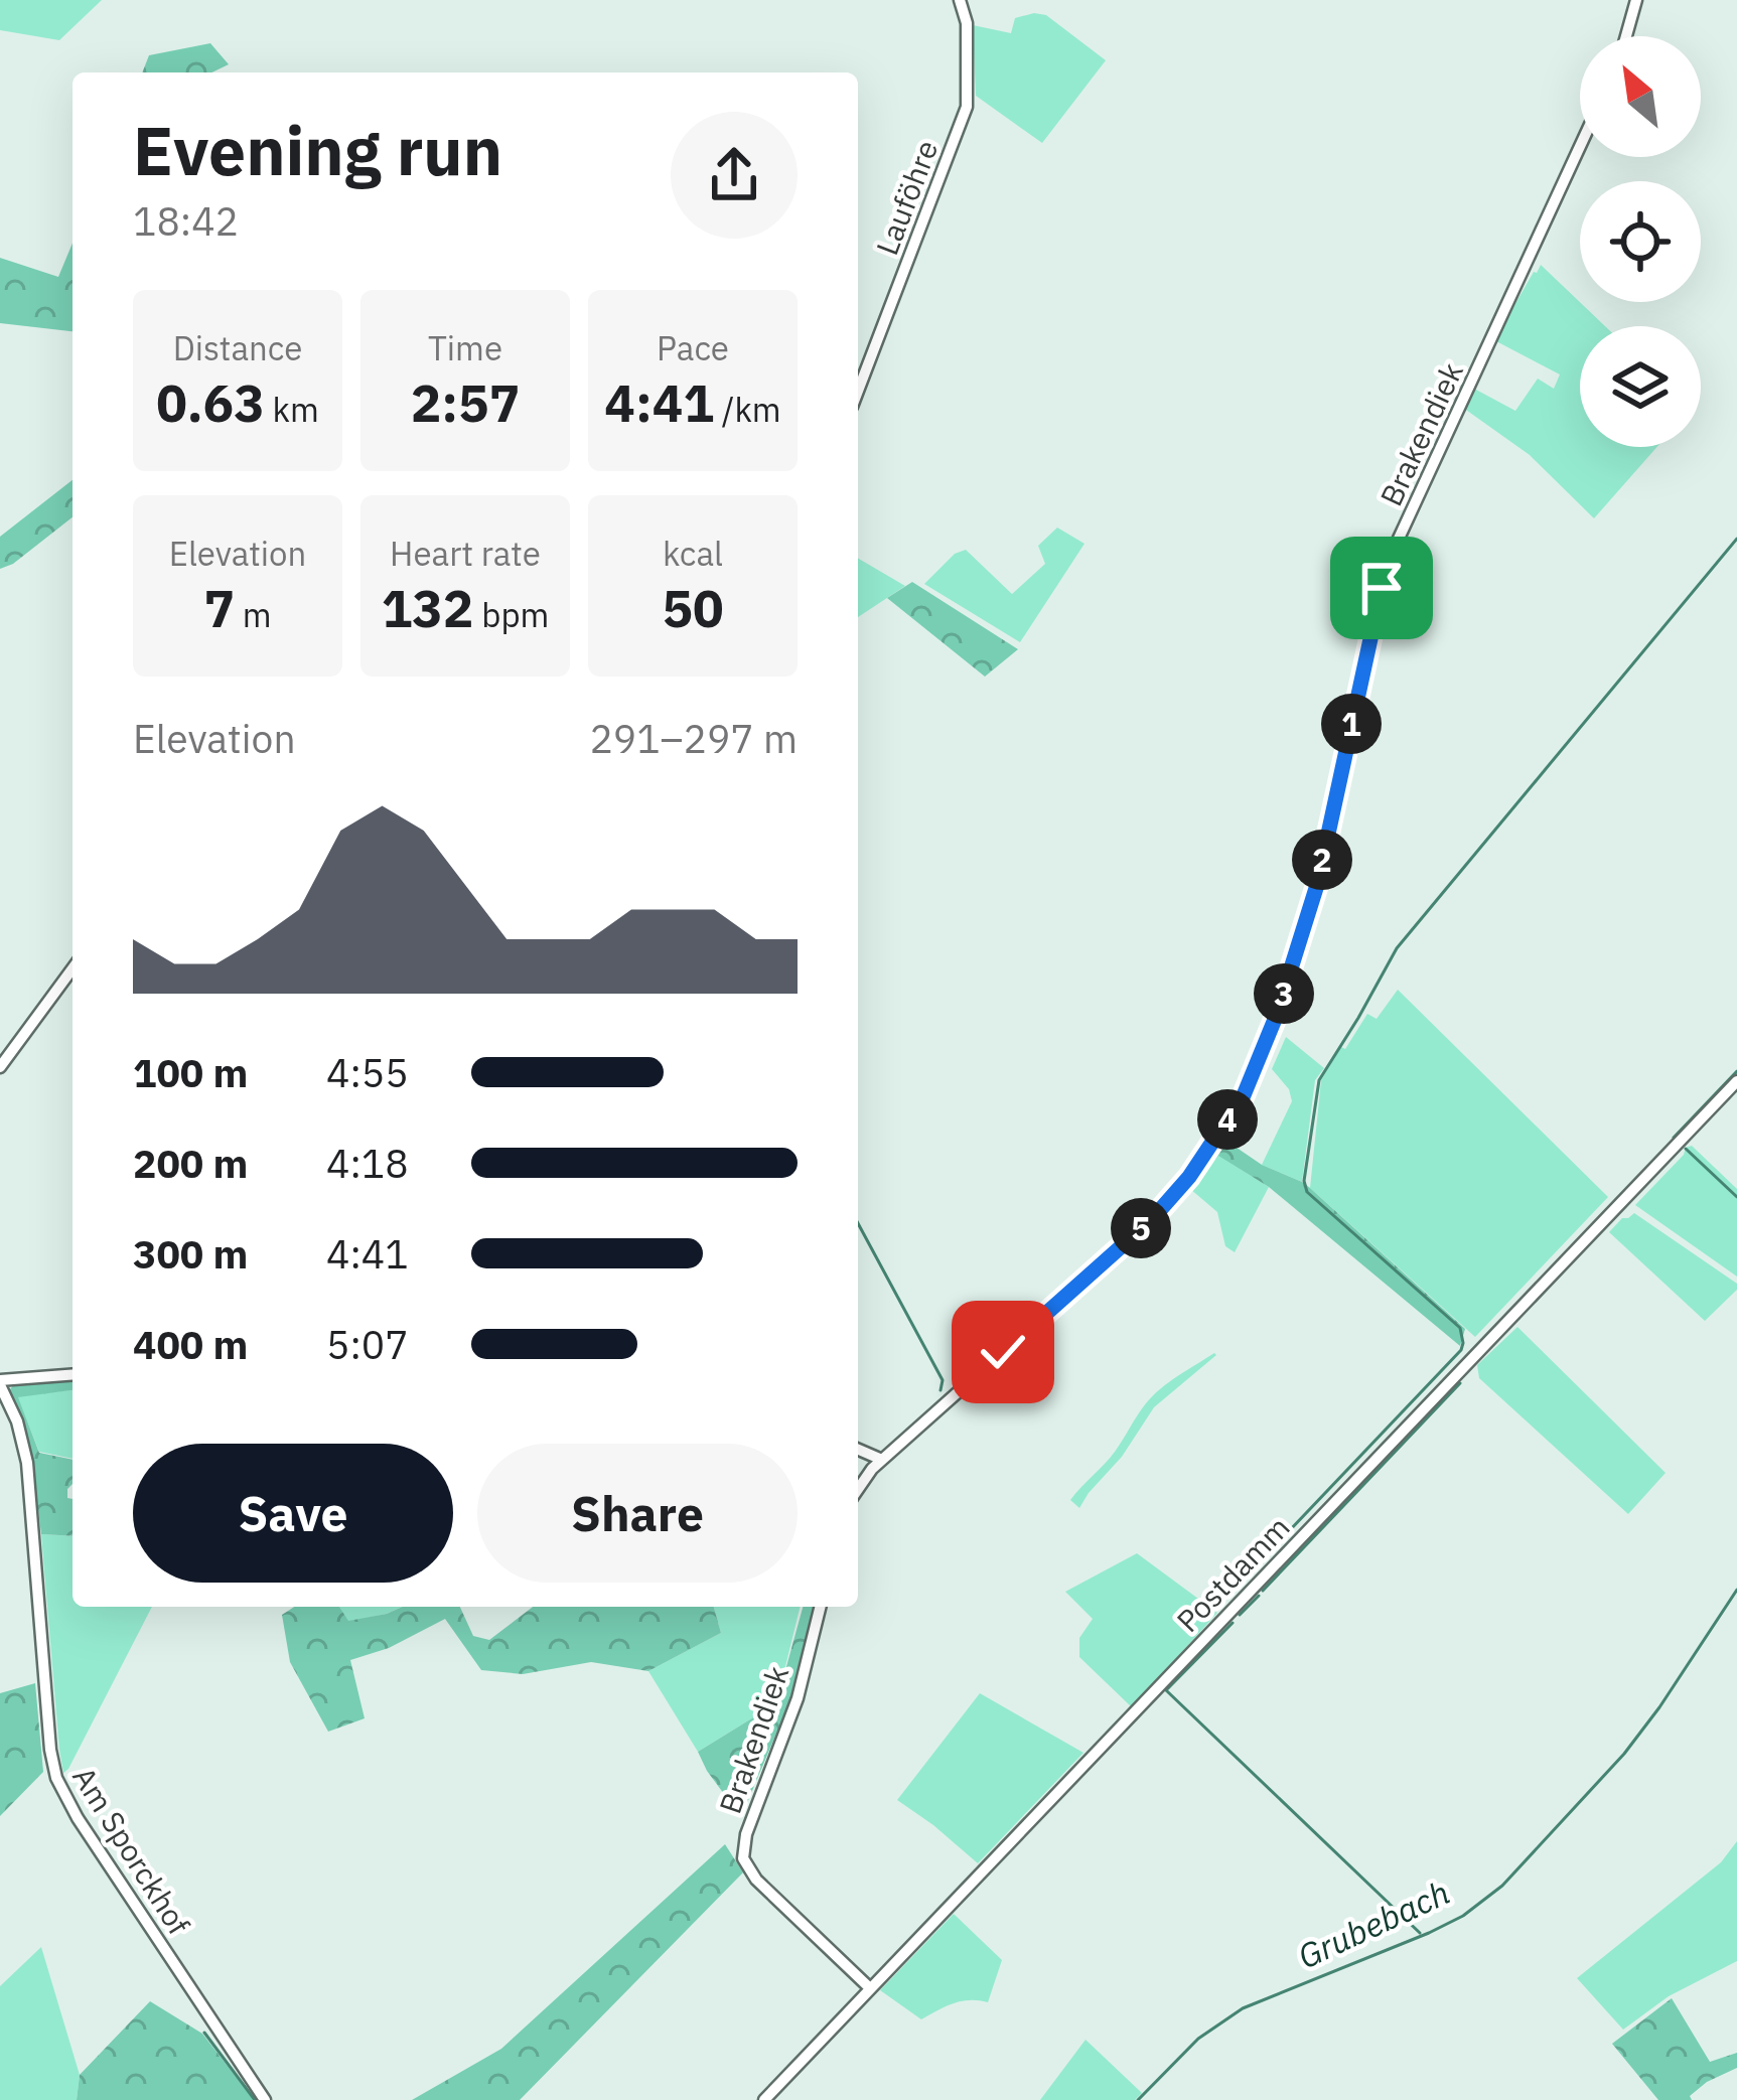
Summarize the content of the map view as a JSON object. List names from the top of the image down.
{
  "streets": {
    "street": [
      "Lauföhre",
      "Brakendiek",
      "Postdamm",
      "Am Sporckhof"
    ]
  },
  "crossings": [
    ["Brakendiek", "Postdamm"]
  ],
  "water": ["Grubebach"],
  "north": "top left",
  "page": {
    "heading": ["Evening run", "18:42"],
    "stats": [
      ["Distance", "0.63 km"],
      ["Time", "2:57"],
      ["Pace", "4:41 /km"],
      ["Elevation", "7 m"],
      ["Heart rate", "132 bpm"],
      ["kcal", "50"]
    ],
    "chart": ["Elevation", "291–297 m"],
    "pins": [
      "1",
      "2",
      "3",
      "4",
      "5"
    ],
    "list": [
      {
        "name": "100 m",
        "note": "4:55"
      },
      {
        "name": "200 m",
        "note": "4:18"
      },
      {
        "name": "300 m",
        "note": "4:41"
      },
      {
        "name": "400 m",
        "note": "5:07"
      }
    ],
    "buttons": ["Save", "Share"]
  }
}
